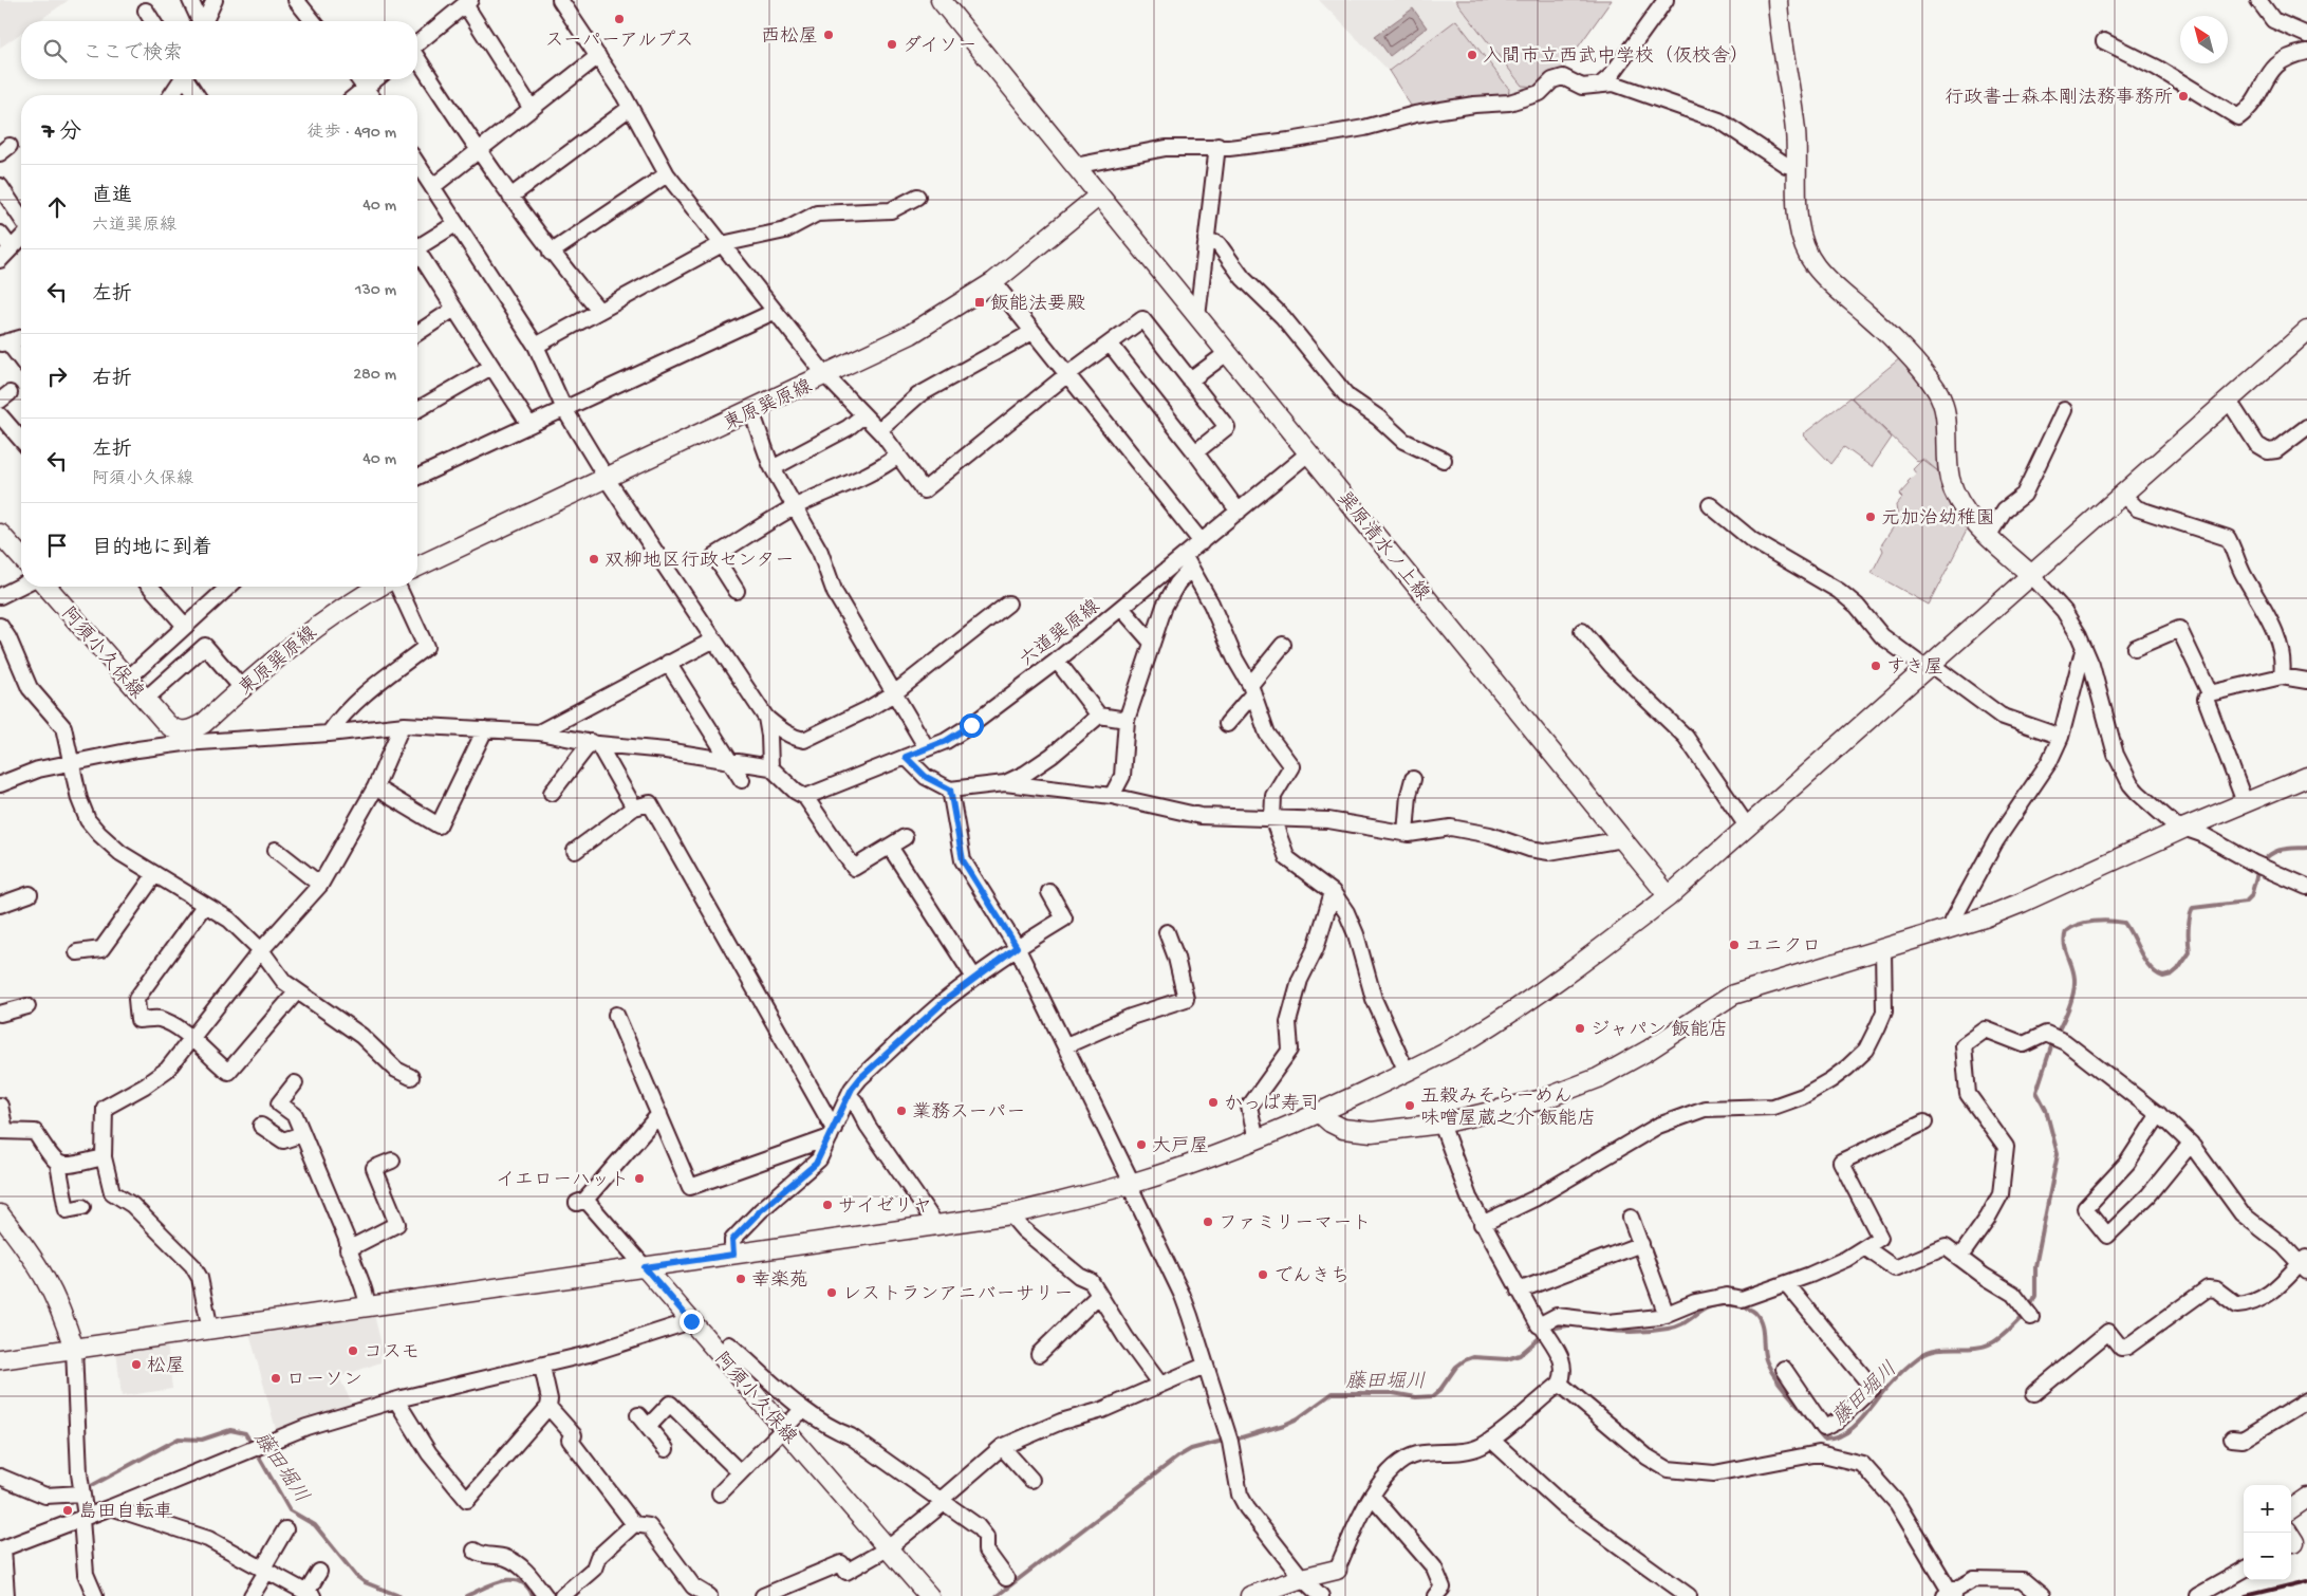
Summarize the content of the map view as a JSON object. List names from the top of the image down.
{
  "streets": {
    "street": [
      "東原巽原線",
      "巽原清水ノ上線",
      "六道巽原線",
      "阿須小久保線"
    ]
  },
  "crossings": [
    ["東原巽原線", "巽原清水ノ上線"],
    ["東原巽原線", "阿須小久保線"],
    ["巽原清水ノ上線", "六道巽原線"]
  ],
  "water": ["藤田堀川"],
  "places": {
    "other": [
      "スーパーアルプス",
      "西松屋",
      "ダイソー",
      "入間市立西武中学校（仮校舎）",
      "行政書士森本剛法務事務所",
      "元加治幼稚園",
      "双柳地区行政センター",
      "すき屋",
      "ユニクロ",
      "ジャパン 飯能店",
      "かっぱ寿司",
      "五穀みそらーめん 味噌屋蔵之介 飯能店",
      "業務スーパー",
      "大戸屋",
      "イエローハット",
      "サイゼリヤ",
      "ファミリーマート",
      "でんきち",
      "幸楽苑",
      "レストランアニバーサリー",
      "コスモ",
      "松屋",
      "ローソン",
      "島田自転車"
    ],
    "transit": ["飯能法要殿"]
  },
  "north": "top left",
  "page": {
    "search": "ここで検索",
    "heading": ["7 分", "徒歩 · 490 m"],
    "list": [
      ["直進", "六道巽原線", "40 m"],
      ["左折", "130 m"],
      ["右折", "280 m"],
      ["左折", "阿須小久保線", "40 m"],
      "目的地に到着"
    ],
    "map_buttons": ["+", "−"]
  }
}
